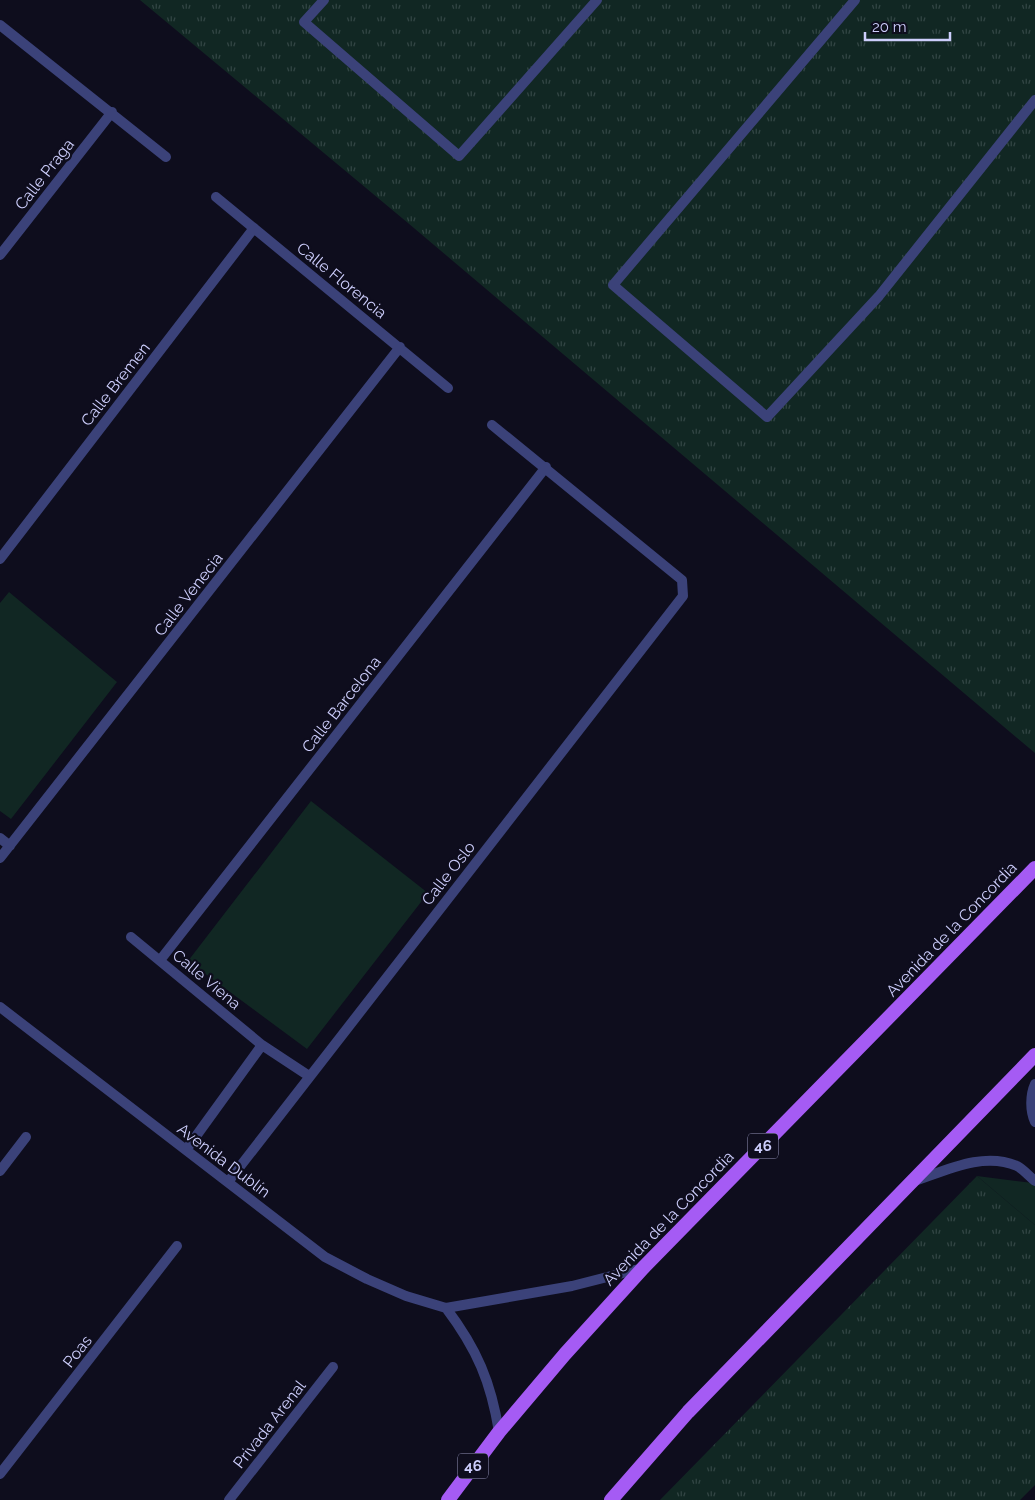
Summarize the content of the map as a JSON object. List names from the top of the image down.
{
  "streets": {
    "main road": ["Avenida de la Concordia", "46"],
    "street": [
      "Calle Praga",
      "Calle Florencia",
      "Calle Bremen",
      "Calle Venecia",
      "Calle Barcelona",
      "Calle Oslo",
      "Calle Viena",
      "Avenida Dublín",
      "Poas",
      "Privada Arenal"
    ]
  },
  "crossings": [
    ["Calle Florencia", "Calle Bremen"],
    ["Calle Florencia", "Calle Venecia"],
    ["Calle Barcelona", "Calle Oslo"],
    ["Calle Barcelona", "Calle Viena"],
    ["Calle Oslo", "Calle Viena"],
    ["Calle Oslo", "Avenida Dublín"]
  ],
  "scale_bar": "20 m"
}
